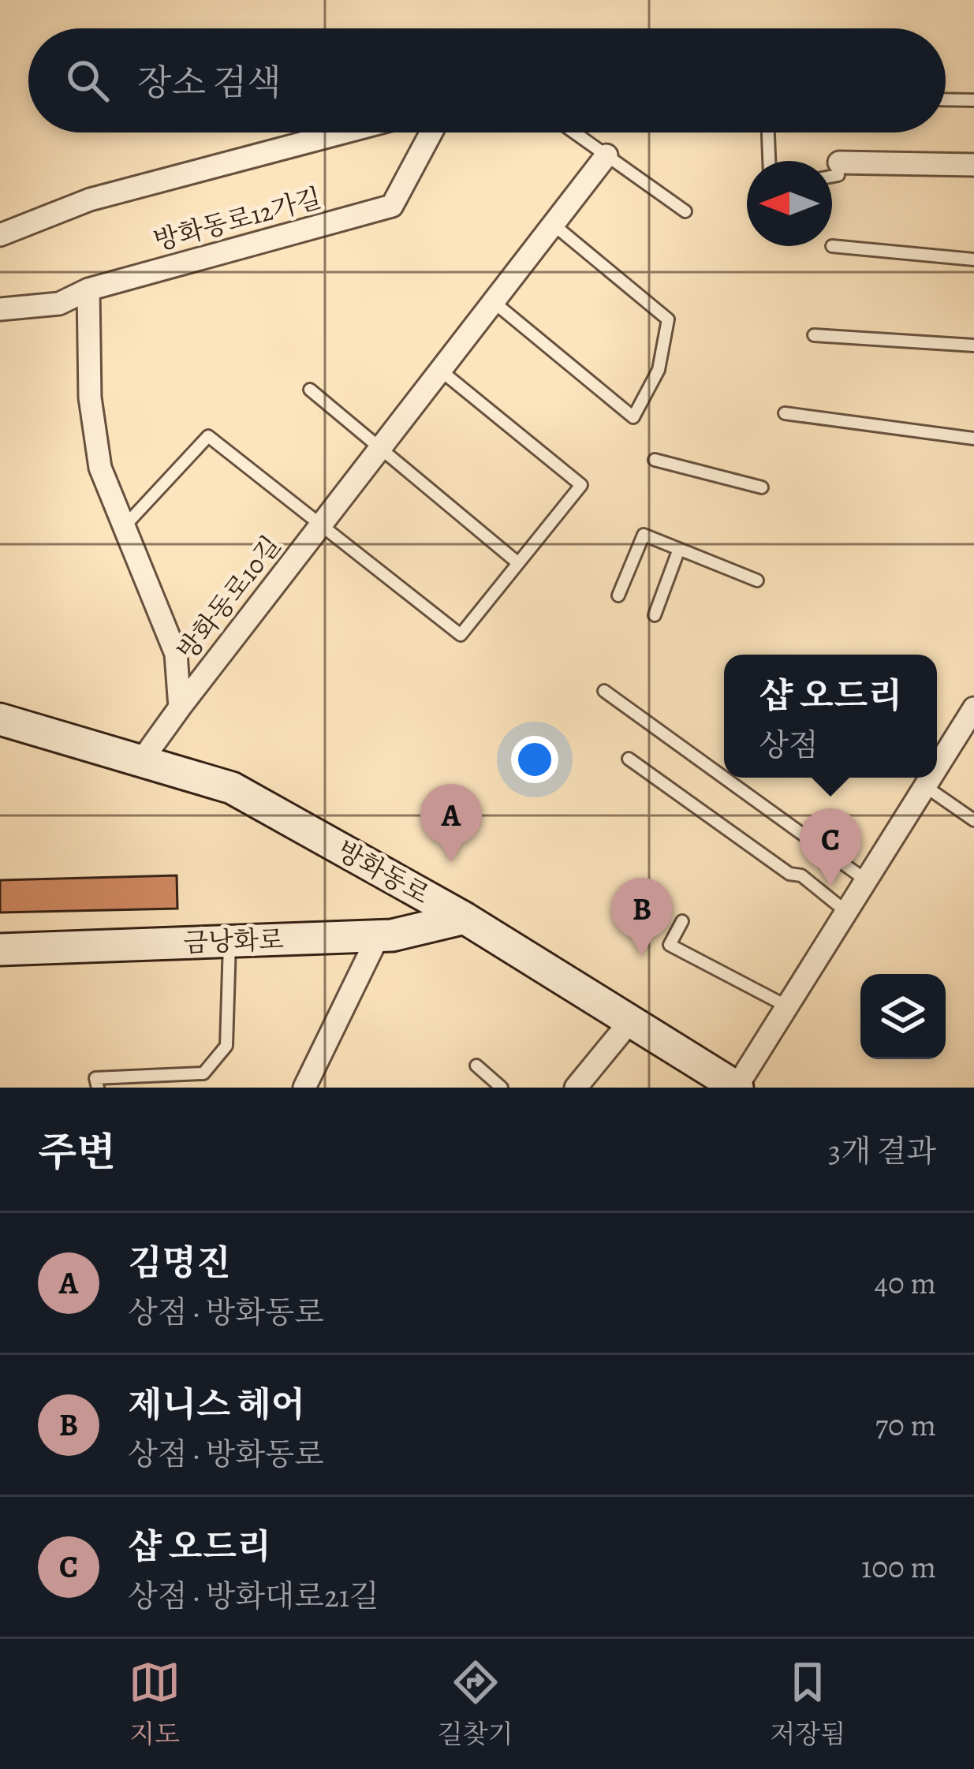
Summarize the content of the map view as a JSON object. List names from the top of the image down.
{
  "streets": {
    "main road": ["방화동로", "금낭화로"],
    "street": ["방화동로12가길", "방화동로10길"]
  },
  "crossings": [
    ["방화동로12가길", "방화동로10길"],
    ["방화동로10길", "방화동로"],
    ["방화동로", "금낭화로"]
  ],
  "north": "left",
  "page": {
    "search": "장소 검색",
    "popup": ["샵 오드리", "상점"],
    "pins": ["A", "C", "B"],
    "heading": ["주변", "3개 결과"],
    "list": [
      {
        "mark": "A",
        "name": "김명진",
        "note": "상점 · 방화동로",
        "value": "40 m"
      },
      {
        "mark": "B",
        "name": "제니스 헤어",
        "note": "상점 · 방화동로",
        "value": "70 m"
      },
      {
        "mark": "C",
        "name": "샵 오드리",
        "note": "상점 · 방화대로21길",
        "value": "100 m"
      }
    ],
    "nav": ["지도", "길찾기", "저장됨"]
  }
}
